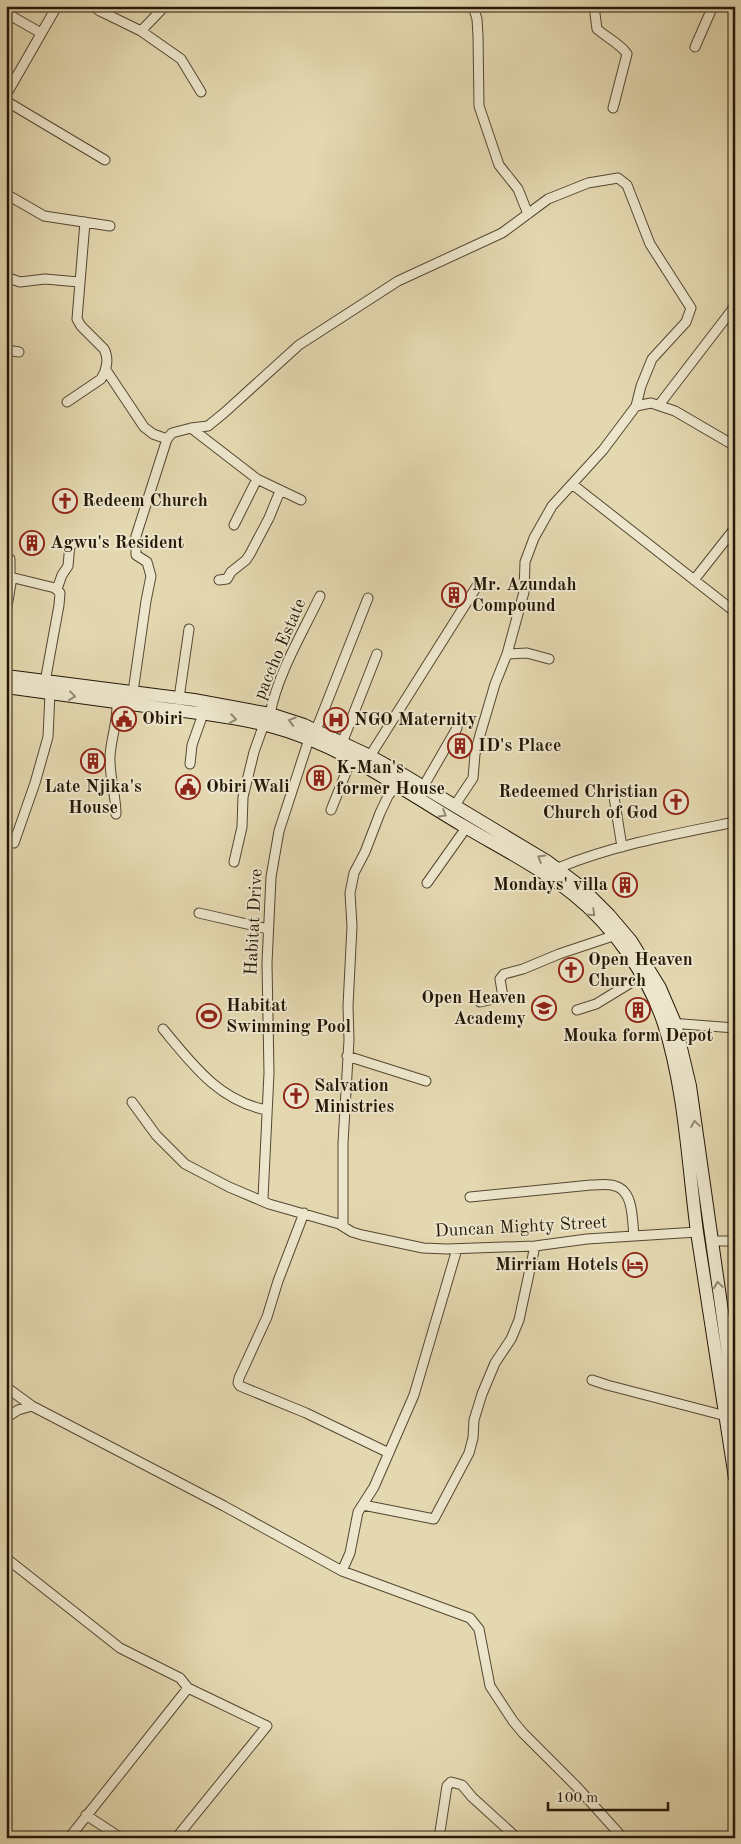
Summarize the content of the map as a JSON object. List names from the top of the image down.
{
  "streets": {
    "street": ["paccho Estate", "Habitat Drive", "Duncan Mighty Street"]
  },
  "crossings": [
    ["Habitat Drive", "Duncan Mighty Street"]
  ],
  "places": {
    "church": [
      "Redeem Church",
      "Redeemed Christian Church of God",
      "Open Heaven Church",
      "Salvation Ministries"
    ],
    "building": [
      "Agwu's Resident",
      "Mr. Azundah Compound",
      "ID's Place",
      "Late Njika's House",
      "K-Man's former House",
      "Mondays' villa",
      "Mouka form Depot"
    ],
    "public building": ["Obiri", "Obiri Wali"],
    "hospital": ["NGO Maternity"],
    "school or university": ["Open Heaven Academy"],
    "sports": ["Habitat Swimming Pool"],
    "hotel": ["Mirriam Hotels"]
  },
  "scale_bar": "100 m"
}
